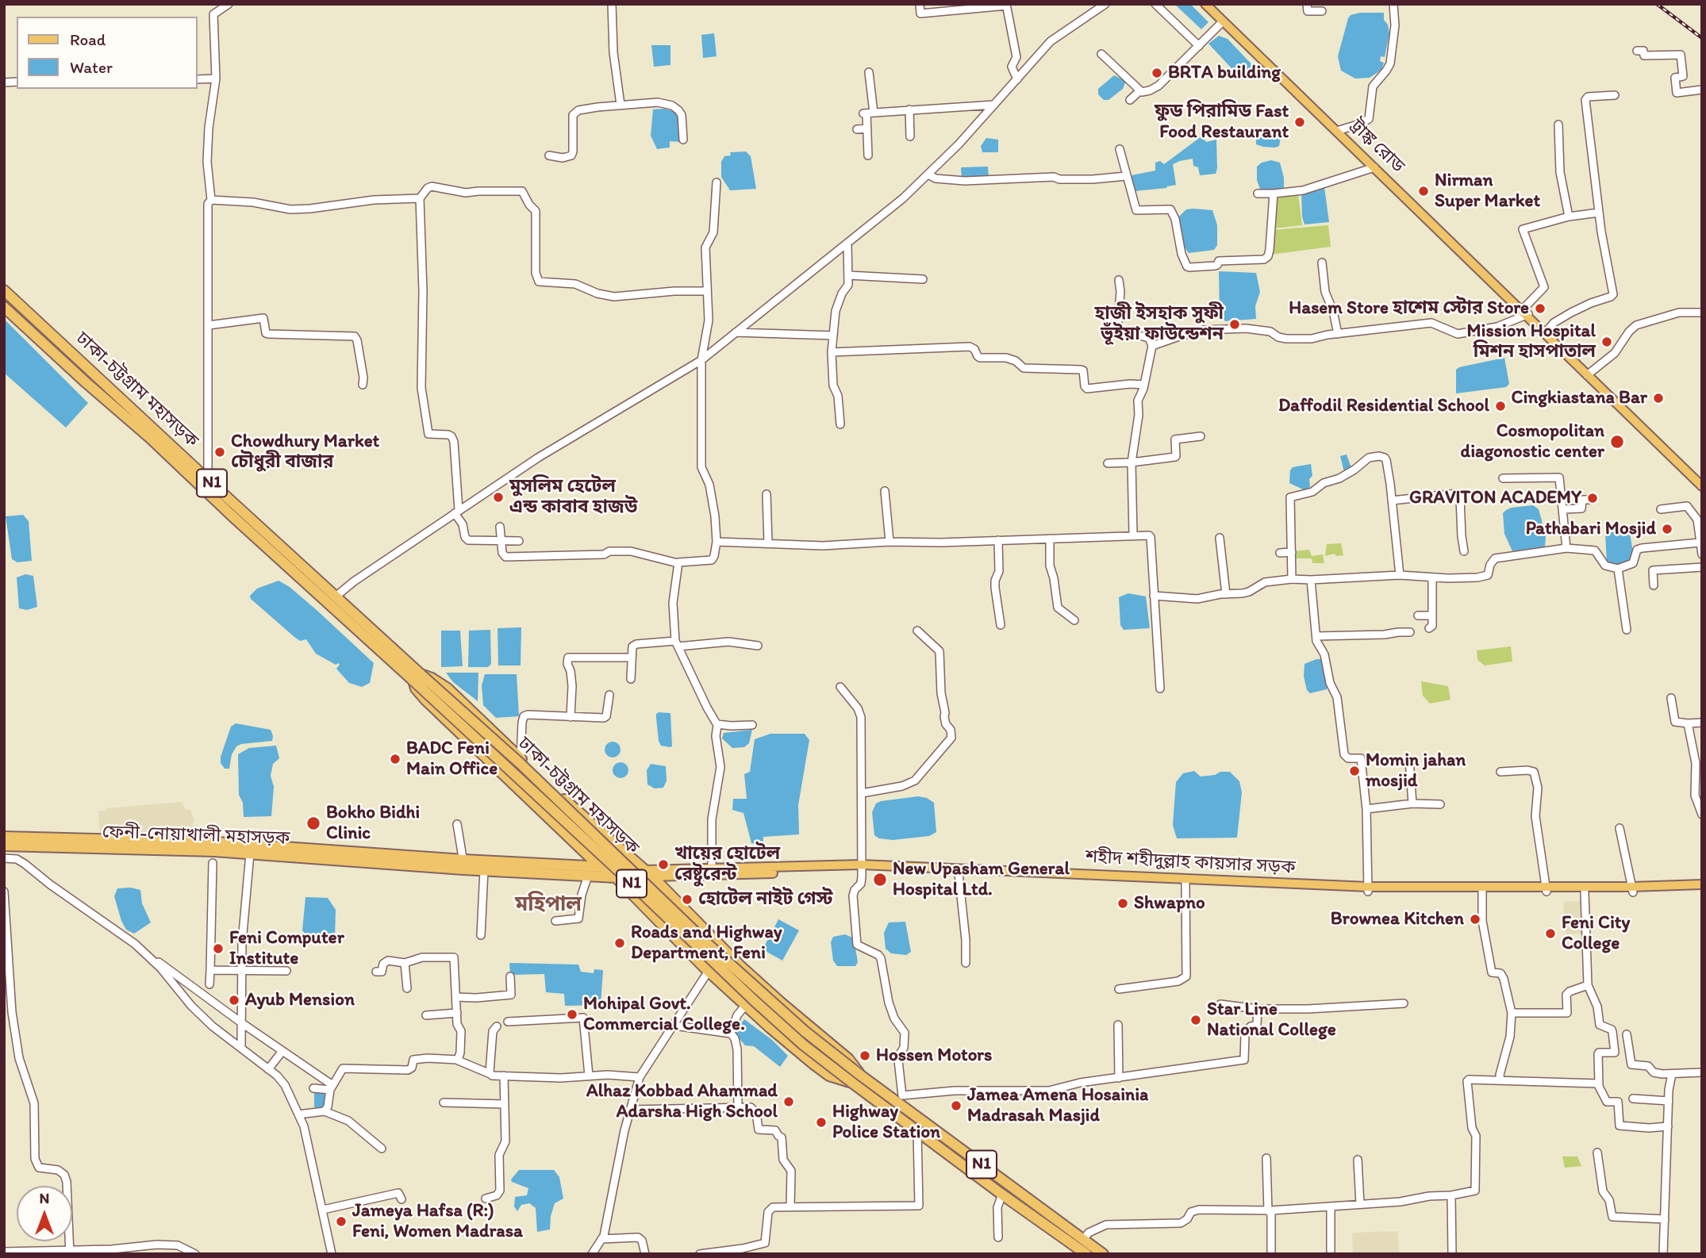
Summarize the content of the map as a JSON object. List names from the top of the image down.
{
  "streets": {
    "highway": ["ঢাকা-চট্টগ্রাম মহাসড়ক", "N1", "ফেনী-নোয়াখালী মহাসড়ক"],
    "main road": ["ট্রাঙ্ক রোড", "শহীদ শহীদুল্লাহ কায়সার সড়ক"]
  },
  "crossings": [
    ["ফেনী-নোয়াখালী মহাসড়ক", "শহীদ শহীদুল্লাহ কায়সার সড়ক"]
  ],
  "districts": ["মহিপাল"],
  "places": [
    "BRTA building",
    "ফুড পিরামিড Fast Food Restaurant",
    "Nirman Super Market",
    "Hasem Store হাশেম স্টোর Store",
    "হাজী ইসহাক সুফী ভূঁইয়া ফাউন্ডেশন",
    "Mission Hospital মিশন হাসপাতাল",
    "Cingkiastana Bar",
    "Daffodil Residential School",
    "Cosmopolitan diagonostic center",
    "Chowdhury Market চৌধুরী বাজার",
    "মুসলিম হেটেল এন্ড কাবাব হাজউ",
    "GRAVITON ACADEMY",
    "Pathabari Mosjid",
    "BADC Feni Main Office",
    "Momin jahan mosjid",
    "Bokho Bidhi Clinic",
    "খায়ের হোটেল রেষ্টুরেন্ট",
    "New Upasham General Hospital Ltd.",
    "হোটেল নাইট গেস্ট",
    "Shwapno",
    "Brownea Kitchen",
    "Feni City College",
    "Roads and Highway Department, Feni",
    "Feni Computer Institute",
    "Ayub Mension",
    "Mohipal Govt. Commercial College.",
    "Star Line National College",
    "Hossen Motors",
    "Alhaz Kobbad Ahammad Adarsha High School",
    "Jamea Amena Hosainia Madrasah Masjid",
    "Highway Police Station",
    "Jameya Hafsa (R:) Feni, Women Madrasa"
  ],
  "legend": ["Road", "Water"],
  "north": "top"
}
